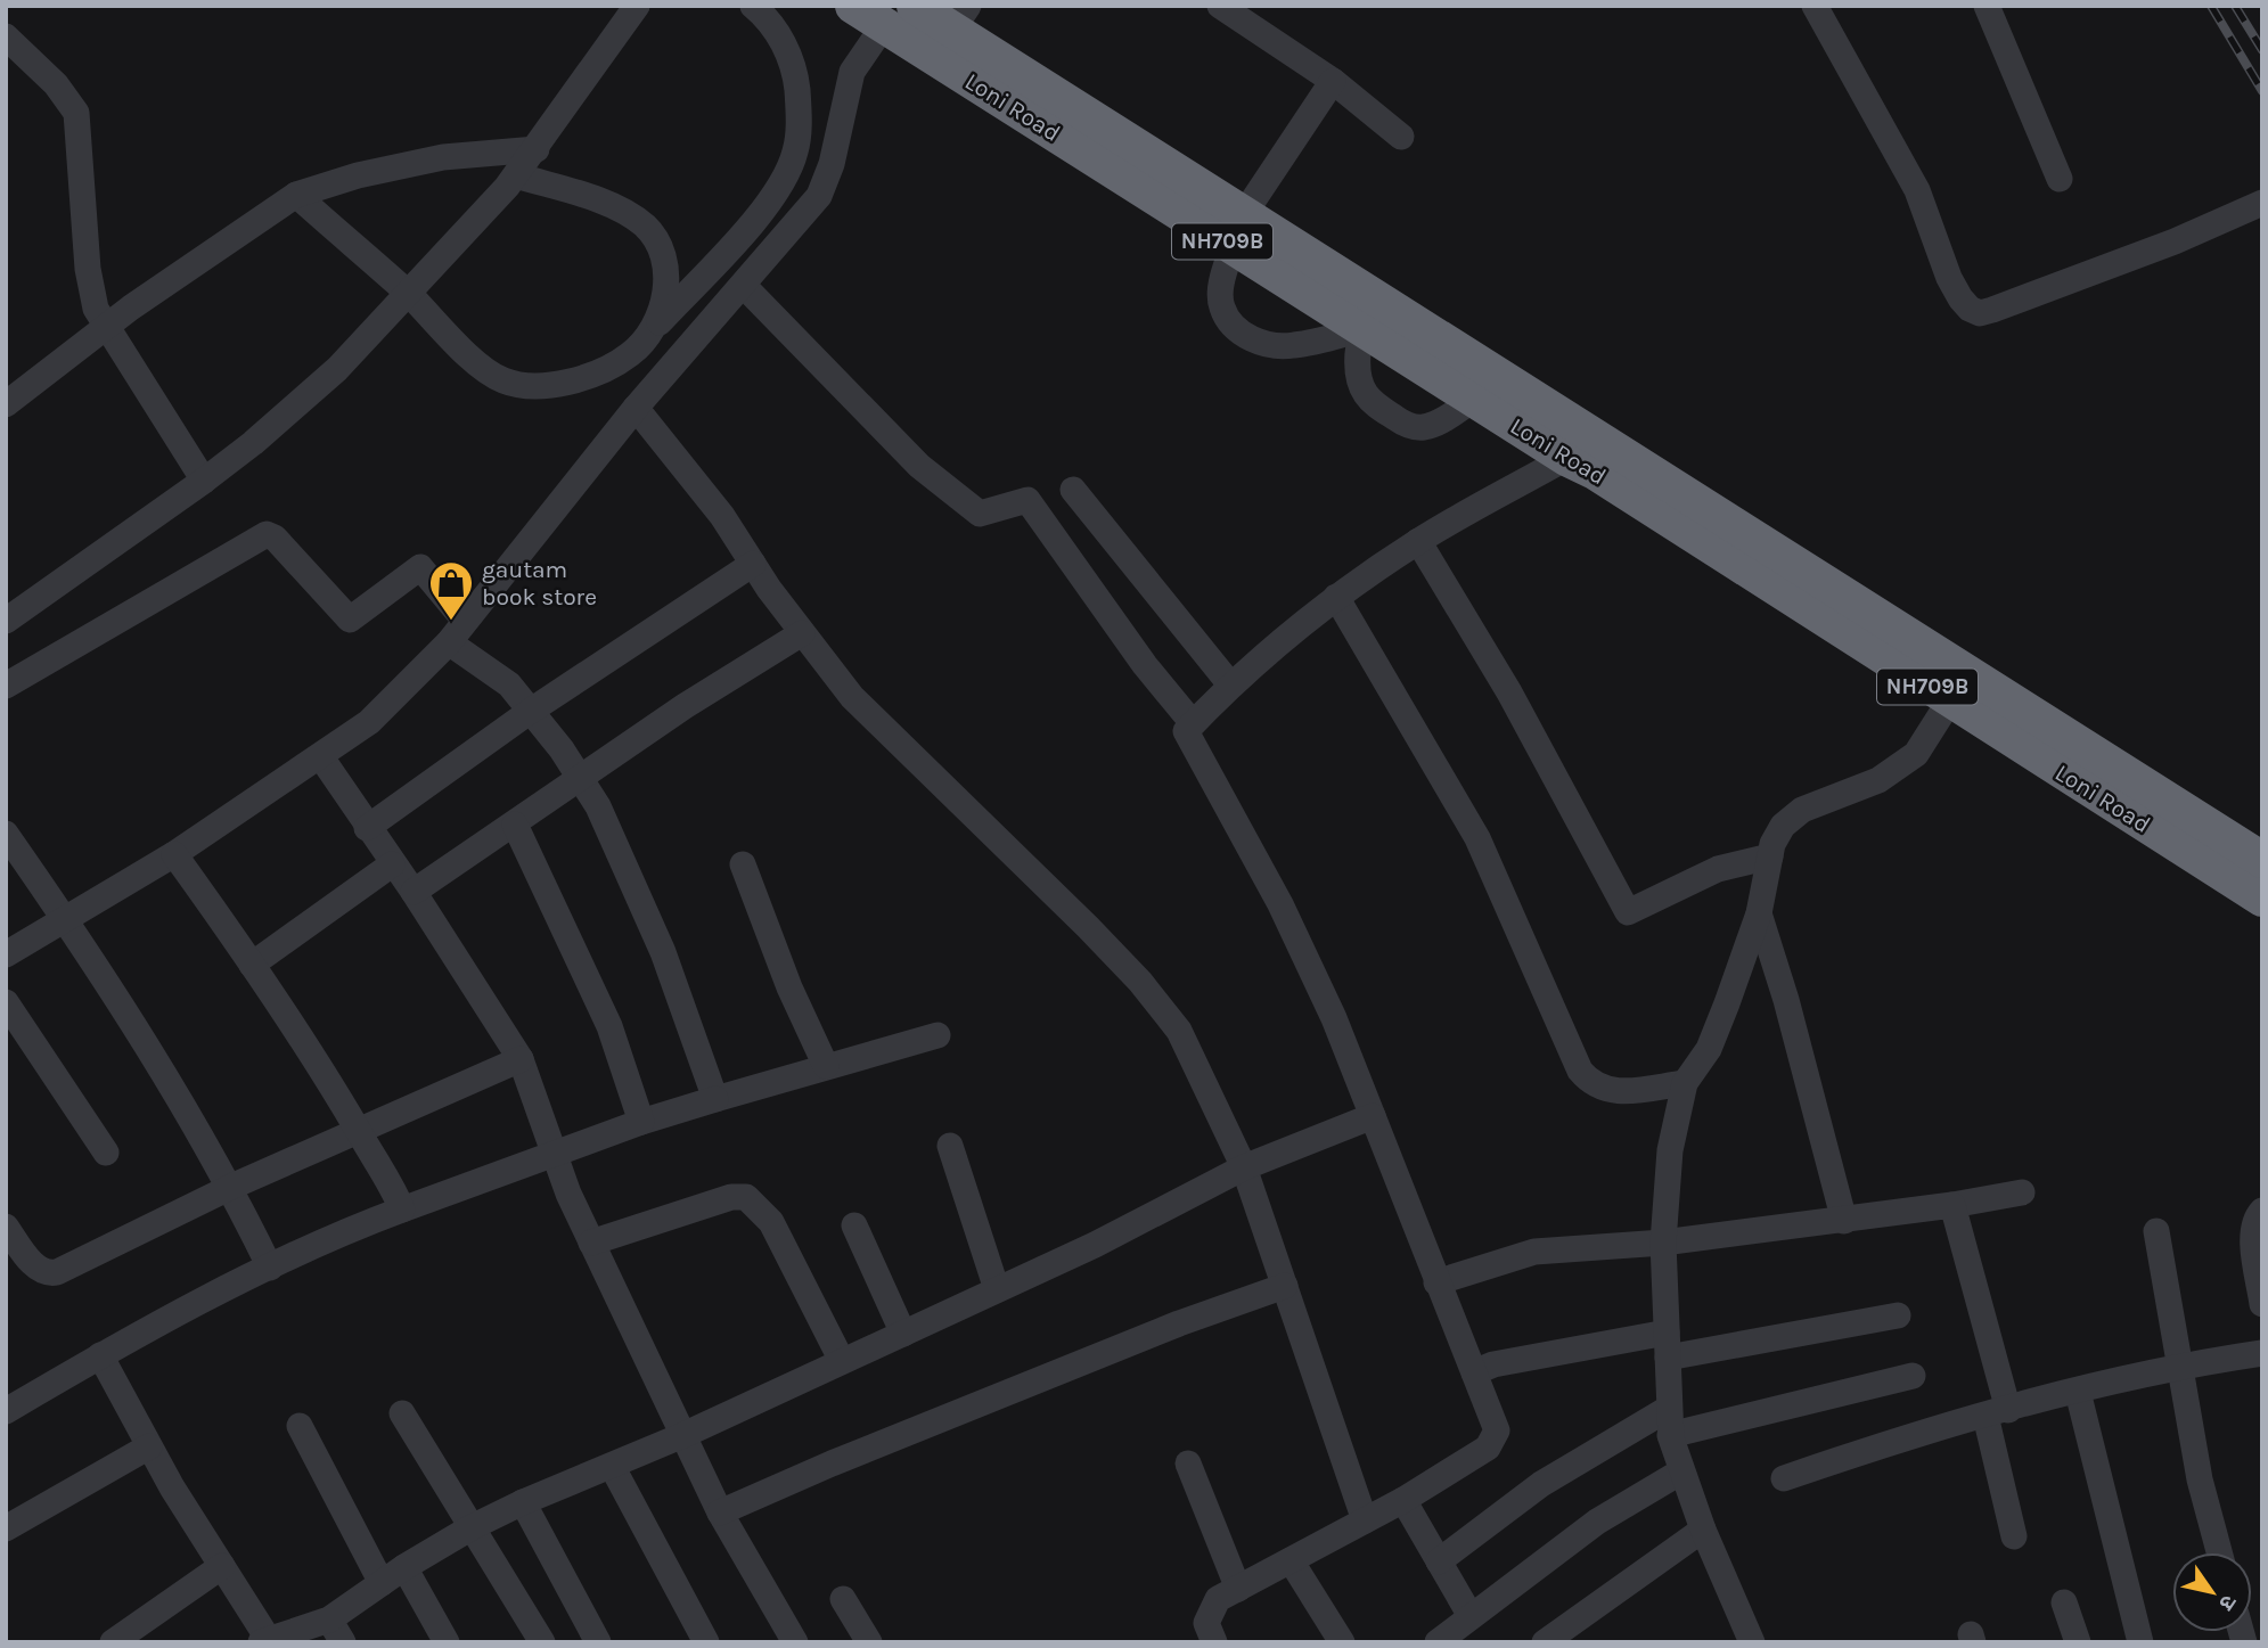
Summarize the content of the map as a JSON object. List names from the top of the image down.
{
  "streets": {
    "highway": ["Loni Road", "NH709B"]
  },
  "places": {
    "shop": ["gautam book store"]
  },
  "north": "bottom right"
}
